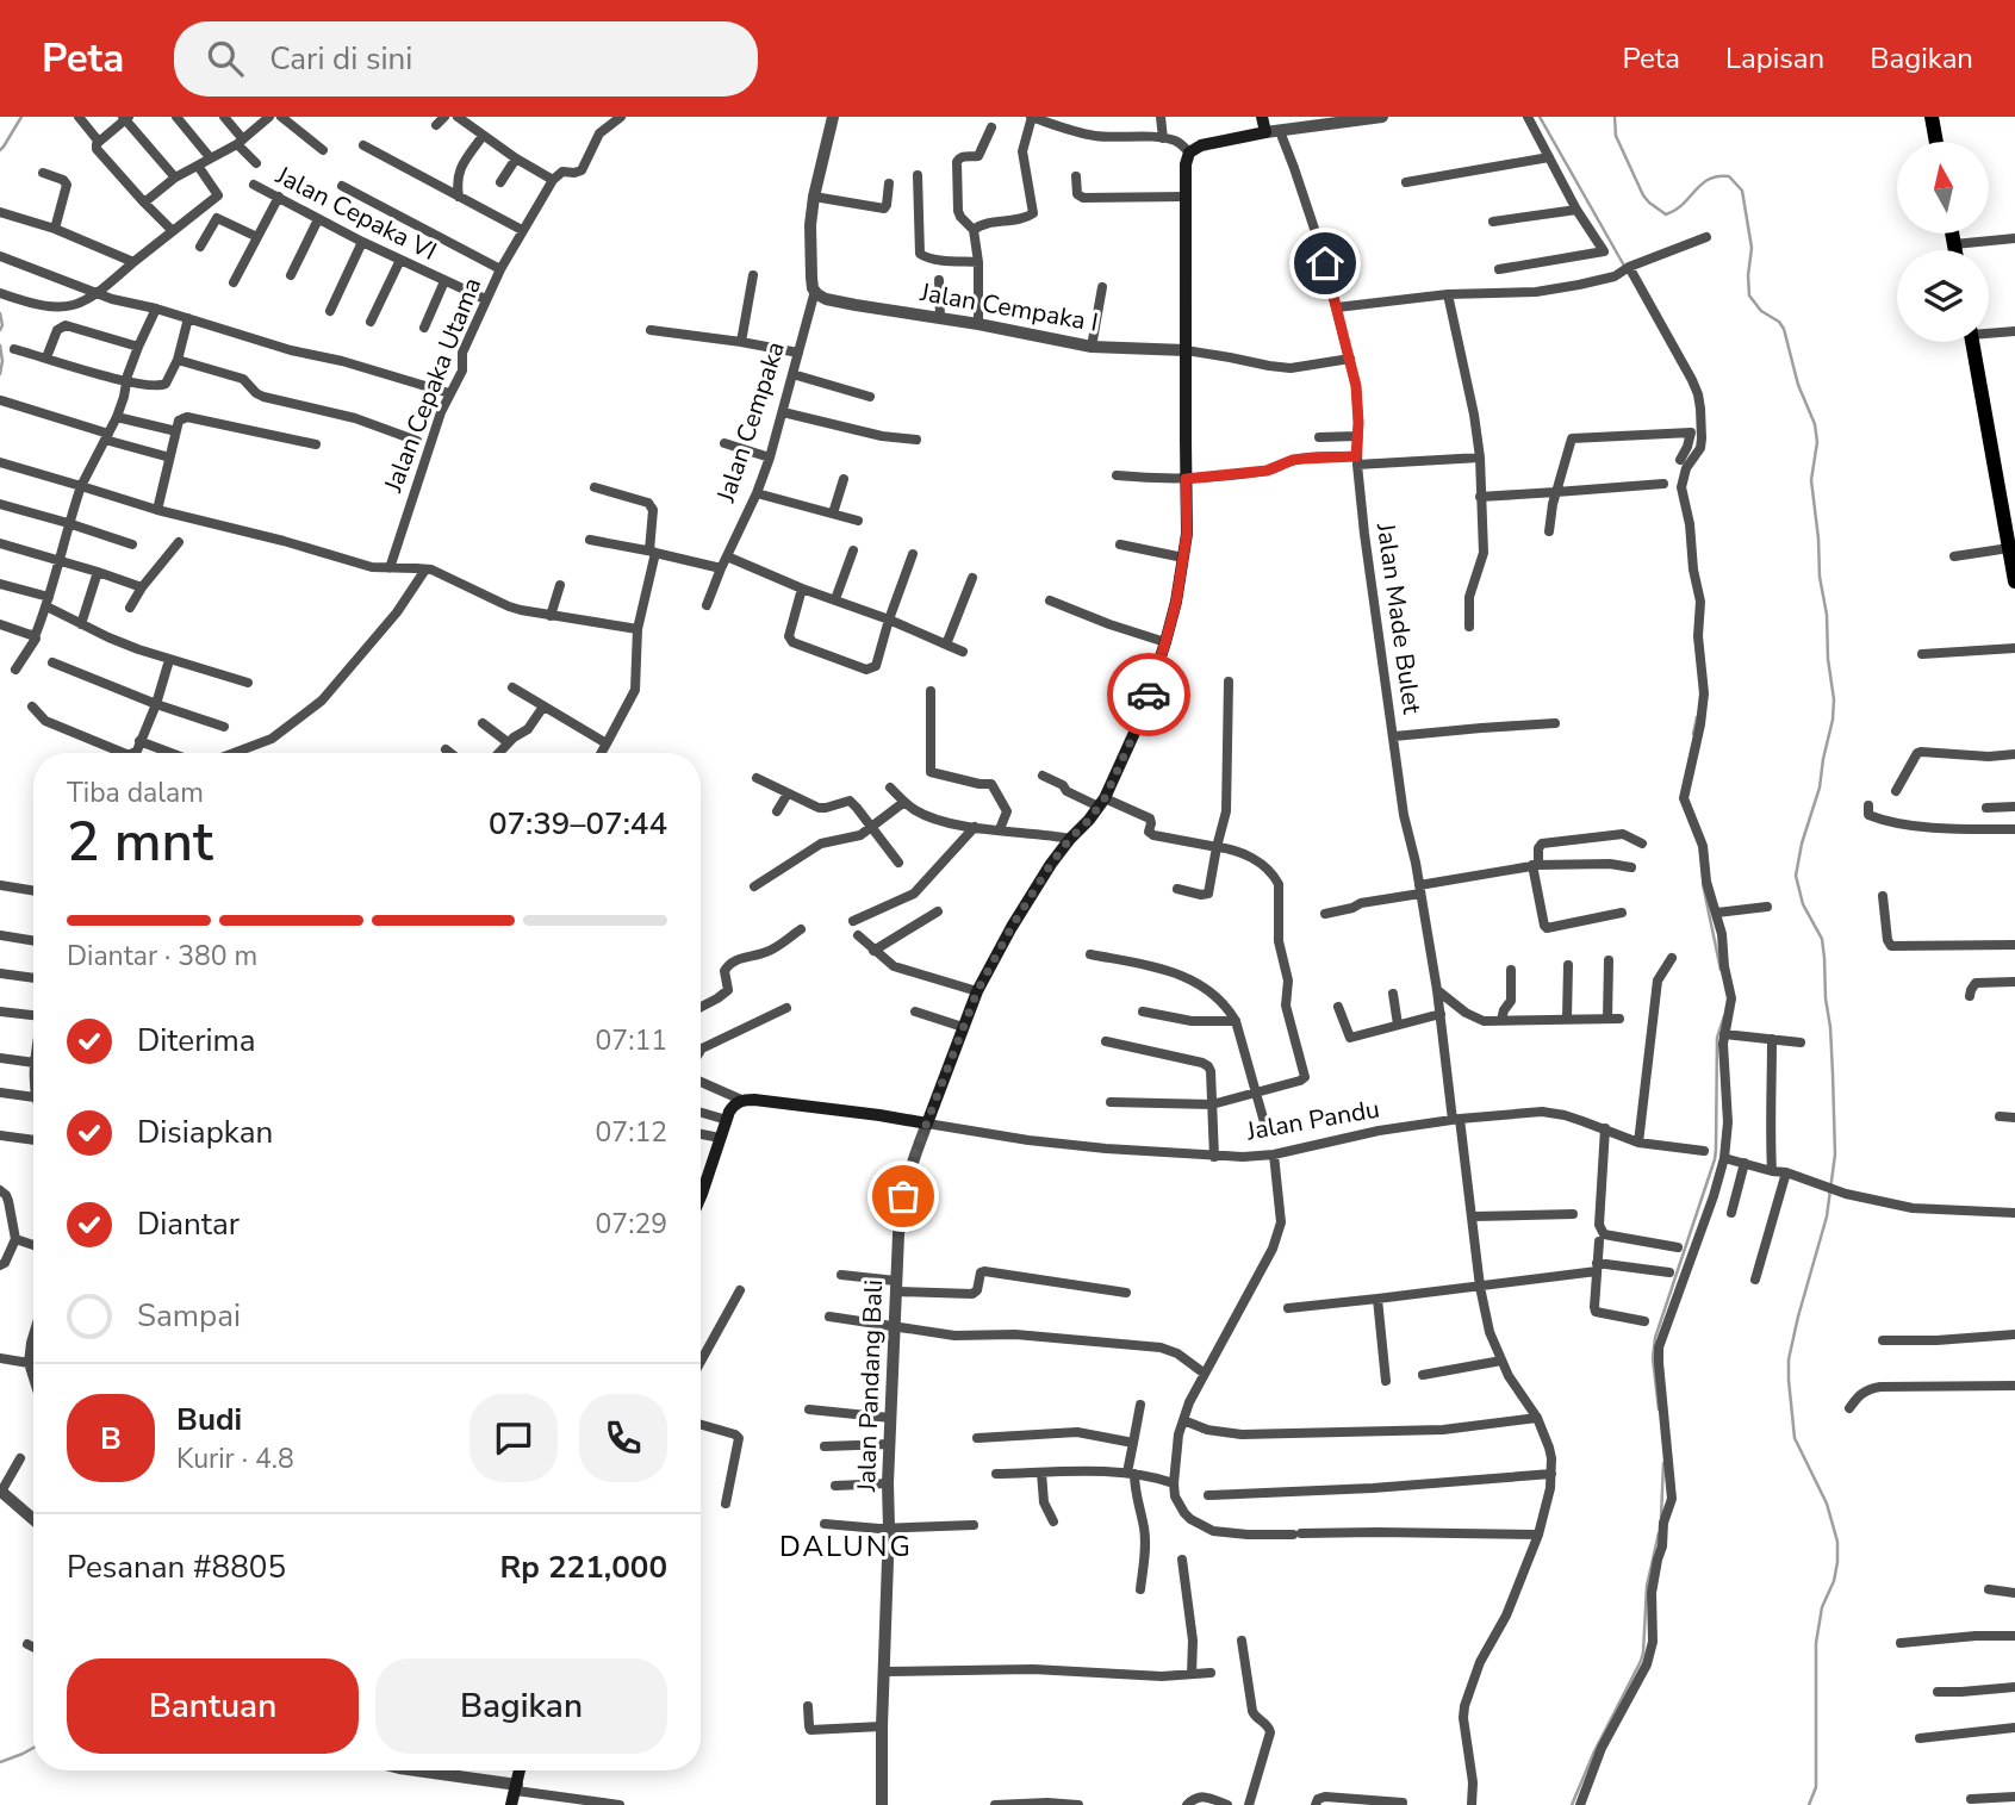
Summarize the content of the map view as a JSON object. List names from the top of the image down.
{
  "streets": {
    "main road": ["Jalan Pandu"],
    "street": [
      "Jalan Cepaka VI",
      "Jalan Cempaka I",
      "Jalan Cepaka Utama",
      "Jalan Cempaka",
      "Jalan Made Bulet",
      "Jalan Pandang Bali"
    ]
  },
  "crossings": [
    ["Jalan Cepaka VI", "Jalan Cepaka Utama"],
    ["Jalan Cempaka I", "Jalan Cempaka"],
    ["Jalan Made Bulet", "Jalan Pandu"],
    ["Jalan Pandu", "Jalan Pandang Bali"]
  ],
  "districts": ["DALUNG"],
  "north": "top",
  "page": {
    "header": "Peta",
    "search": "Cari di sini",
    "nav": ["Peta", "Lapisan", "Bagikan"],
    "heading": ["2 mnt", "Tiba dalam", "07:39–07:44"],
    "panel": [
      "Budi",
      "Kurir · 4.8",
      "Pesanan #8805",
      "Rp 221,000"
    ],
    "bar": "Diantar · 380 m",
    "list": [
      ["Diterima", "07:11"],
      ["Disiapkan", "07:12"],
      ["Diantar", "07:29"],
      "Sampai"
    ],
    "round": "B",
    "buttons": ["Bantuan", "Bagikan"]
  }
}
